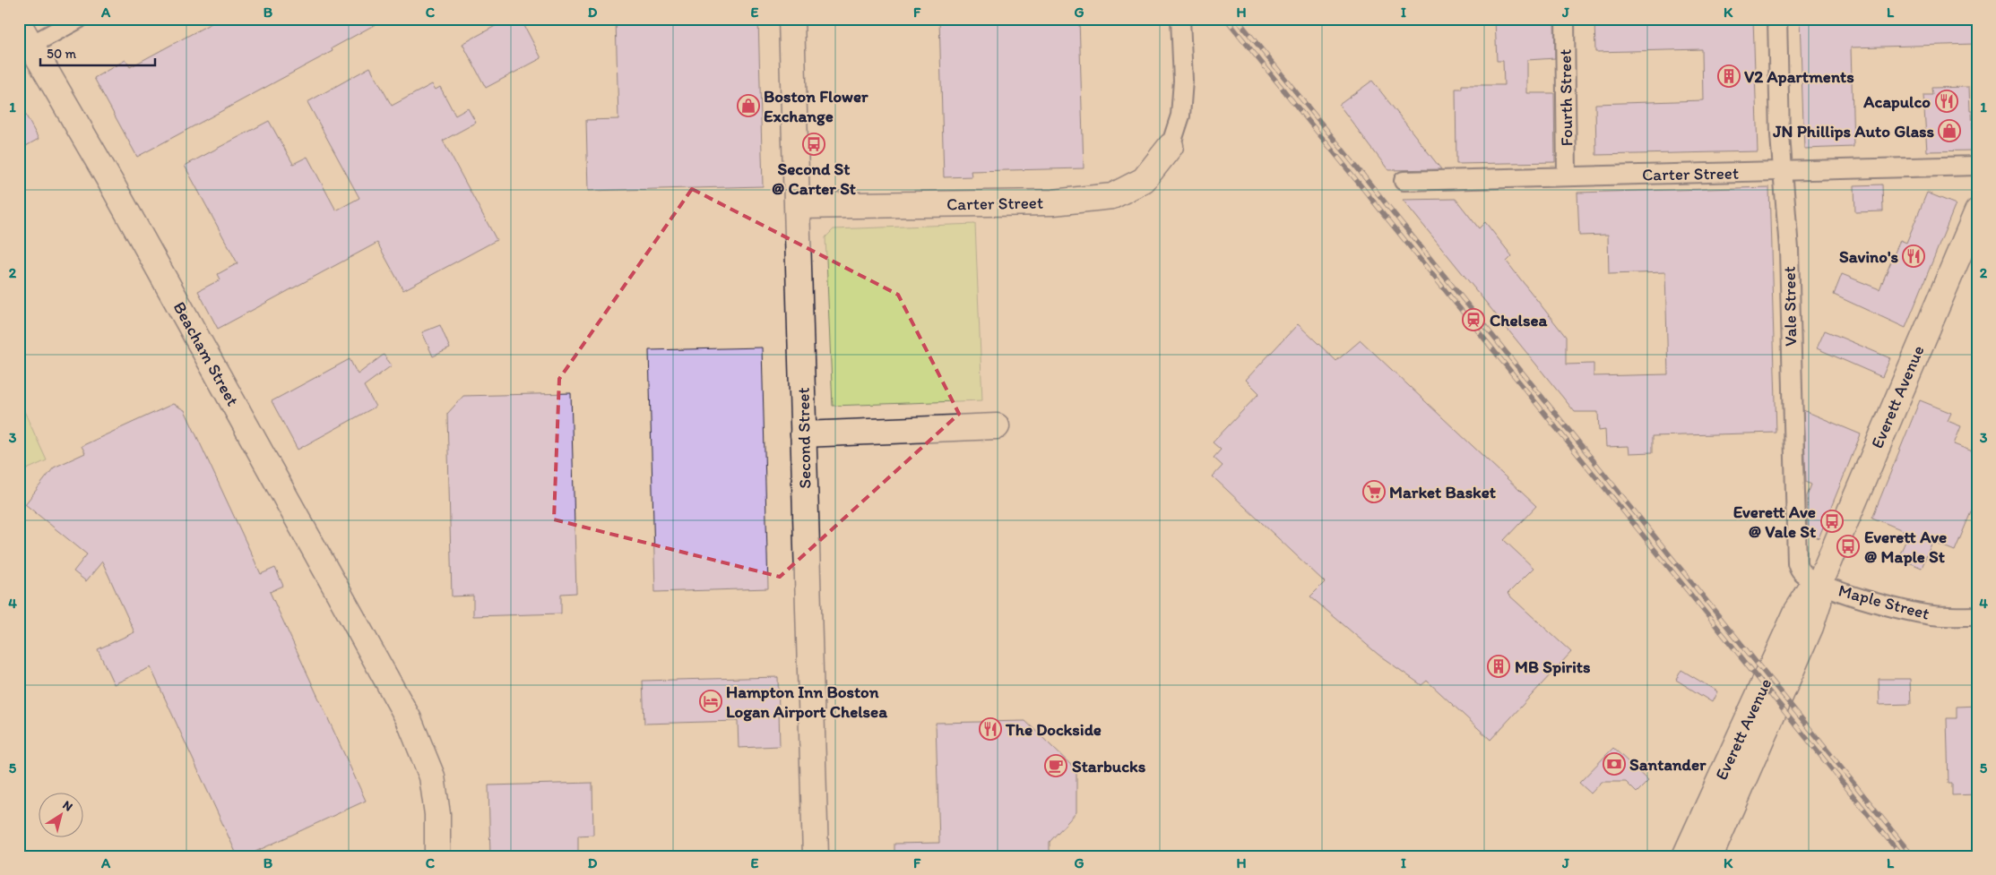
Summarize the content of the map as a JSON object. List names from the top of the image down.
{
  "streets": {
    "main road": [
      "Carter Street",
      "Beacham Street",
      "Everett Avenue",
      "Second Street"
    ],
    "street": ["Fourth Street", "Vale Street", "Maple Street"]
  },
  "crossings": [
    ["Fourth Street", "Carter Street"],
    ["Carter Street", "Vale Street"],
    ["Carter Street", "Second Street"],
    ["Vale Street", "Everett Avenue"],
    ["Vale Street", "Maple Street"],
    ["Everett Avenue", "Maple Street"]
  ],
  "places": {
    "building": ["V2 Apartments", "MB Spirits"],
    "restaurant": ["Acapulco", "Savino's", "The Dockside"],
    "shop": ["Boston Flower Exchange", "JN Phillips Auto Glass"],
    "bus stop": ["Second St @ Carter St", "Everett Ave @ Vale St", "Everett Ave @ Maple St"],
    "station": ["Chelsea"],
    "supermarket": ["Market Basket"],
    "hotel": ["Hampton Inn Boston Logan Airport Chelsea"],
    "bank": ["Santander"],
    "cafe": ["Starbucks"]
  },
  "scale_bar": "50 m",
  "north": "top right",
  "grid": {
    "columns": [
      "A",
      "B",
      "C",
      "D",
      "E",
      "F",
      "G",
      "H",
      "I",
      "J",
      "K",
      "L"
    ],
    "rows": [
      "1",
      "2",
      "3",
      "4",
      "5"
    ]
  }
}
